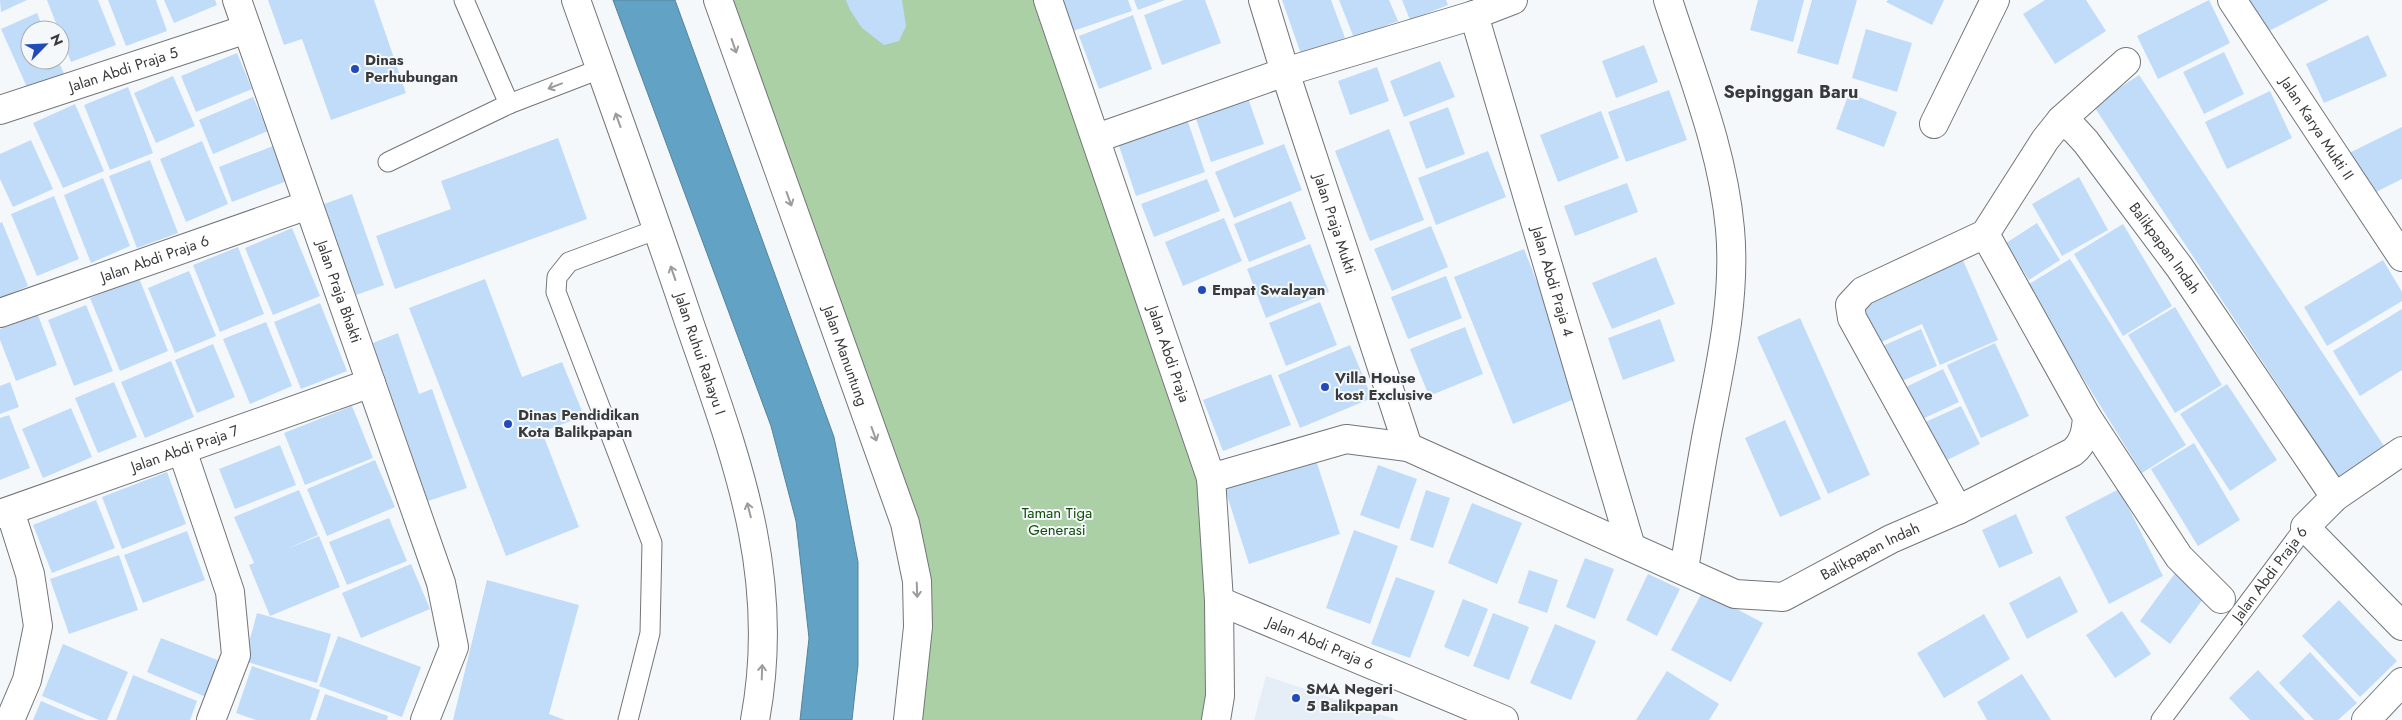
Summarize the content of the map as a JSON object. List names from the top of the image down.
{
  "streets": {
    "street": [
      "Jalan Abdi Praja 5",
      "Jalan Karya Mukti II",
      "Jalan Praja Mukti",
      "Balikpapan Indah",
      "Jalan Abdi Praja 6",
      "Jalan Abdi Praja 4",
      "Jalan Praja Bhakti",
      "Jalan Ruhui Rahayu I",
      "Jalan Abdi Praja",
      "Jalan Manuntung",
      "Jalan Abdi Praja 7"
    ]
  },
  "crossings": [
    ["Jalan Abdi Praja 5", "Jalan Praja Bhakti"],
    ["Balikpapan Indah", "Jalan Abdi Praja 6"],
    ["Jalan Abdi Praja 6", "Jalan Praja Bhakti"],
    ["Jalan Abdi Praja 6", "Jalan Abdi Praja"],
    ["Jalan Praja Bhakti", "Jalan Abdi Praja 7"]
  ],
  "one_way": ["Jalan Ruhui Rahayu I", "Jalan Manuntung"],
  "districts": ["Sepinggan Baru"],
  "parks": ["Taman Tiga Generasi"],
  "places": [
    "Dinas Perhubungan",
    "Empat Swalayan",
    "Villa House kost Exclusive",
    "Dinas Pendidikan Kota Balikpapan",
    "SMA Negeri 5 Balikpapan"
  ],
  "north": "top right"
}
